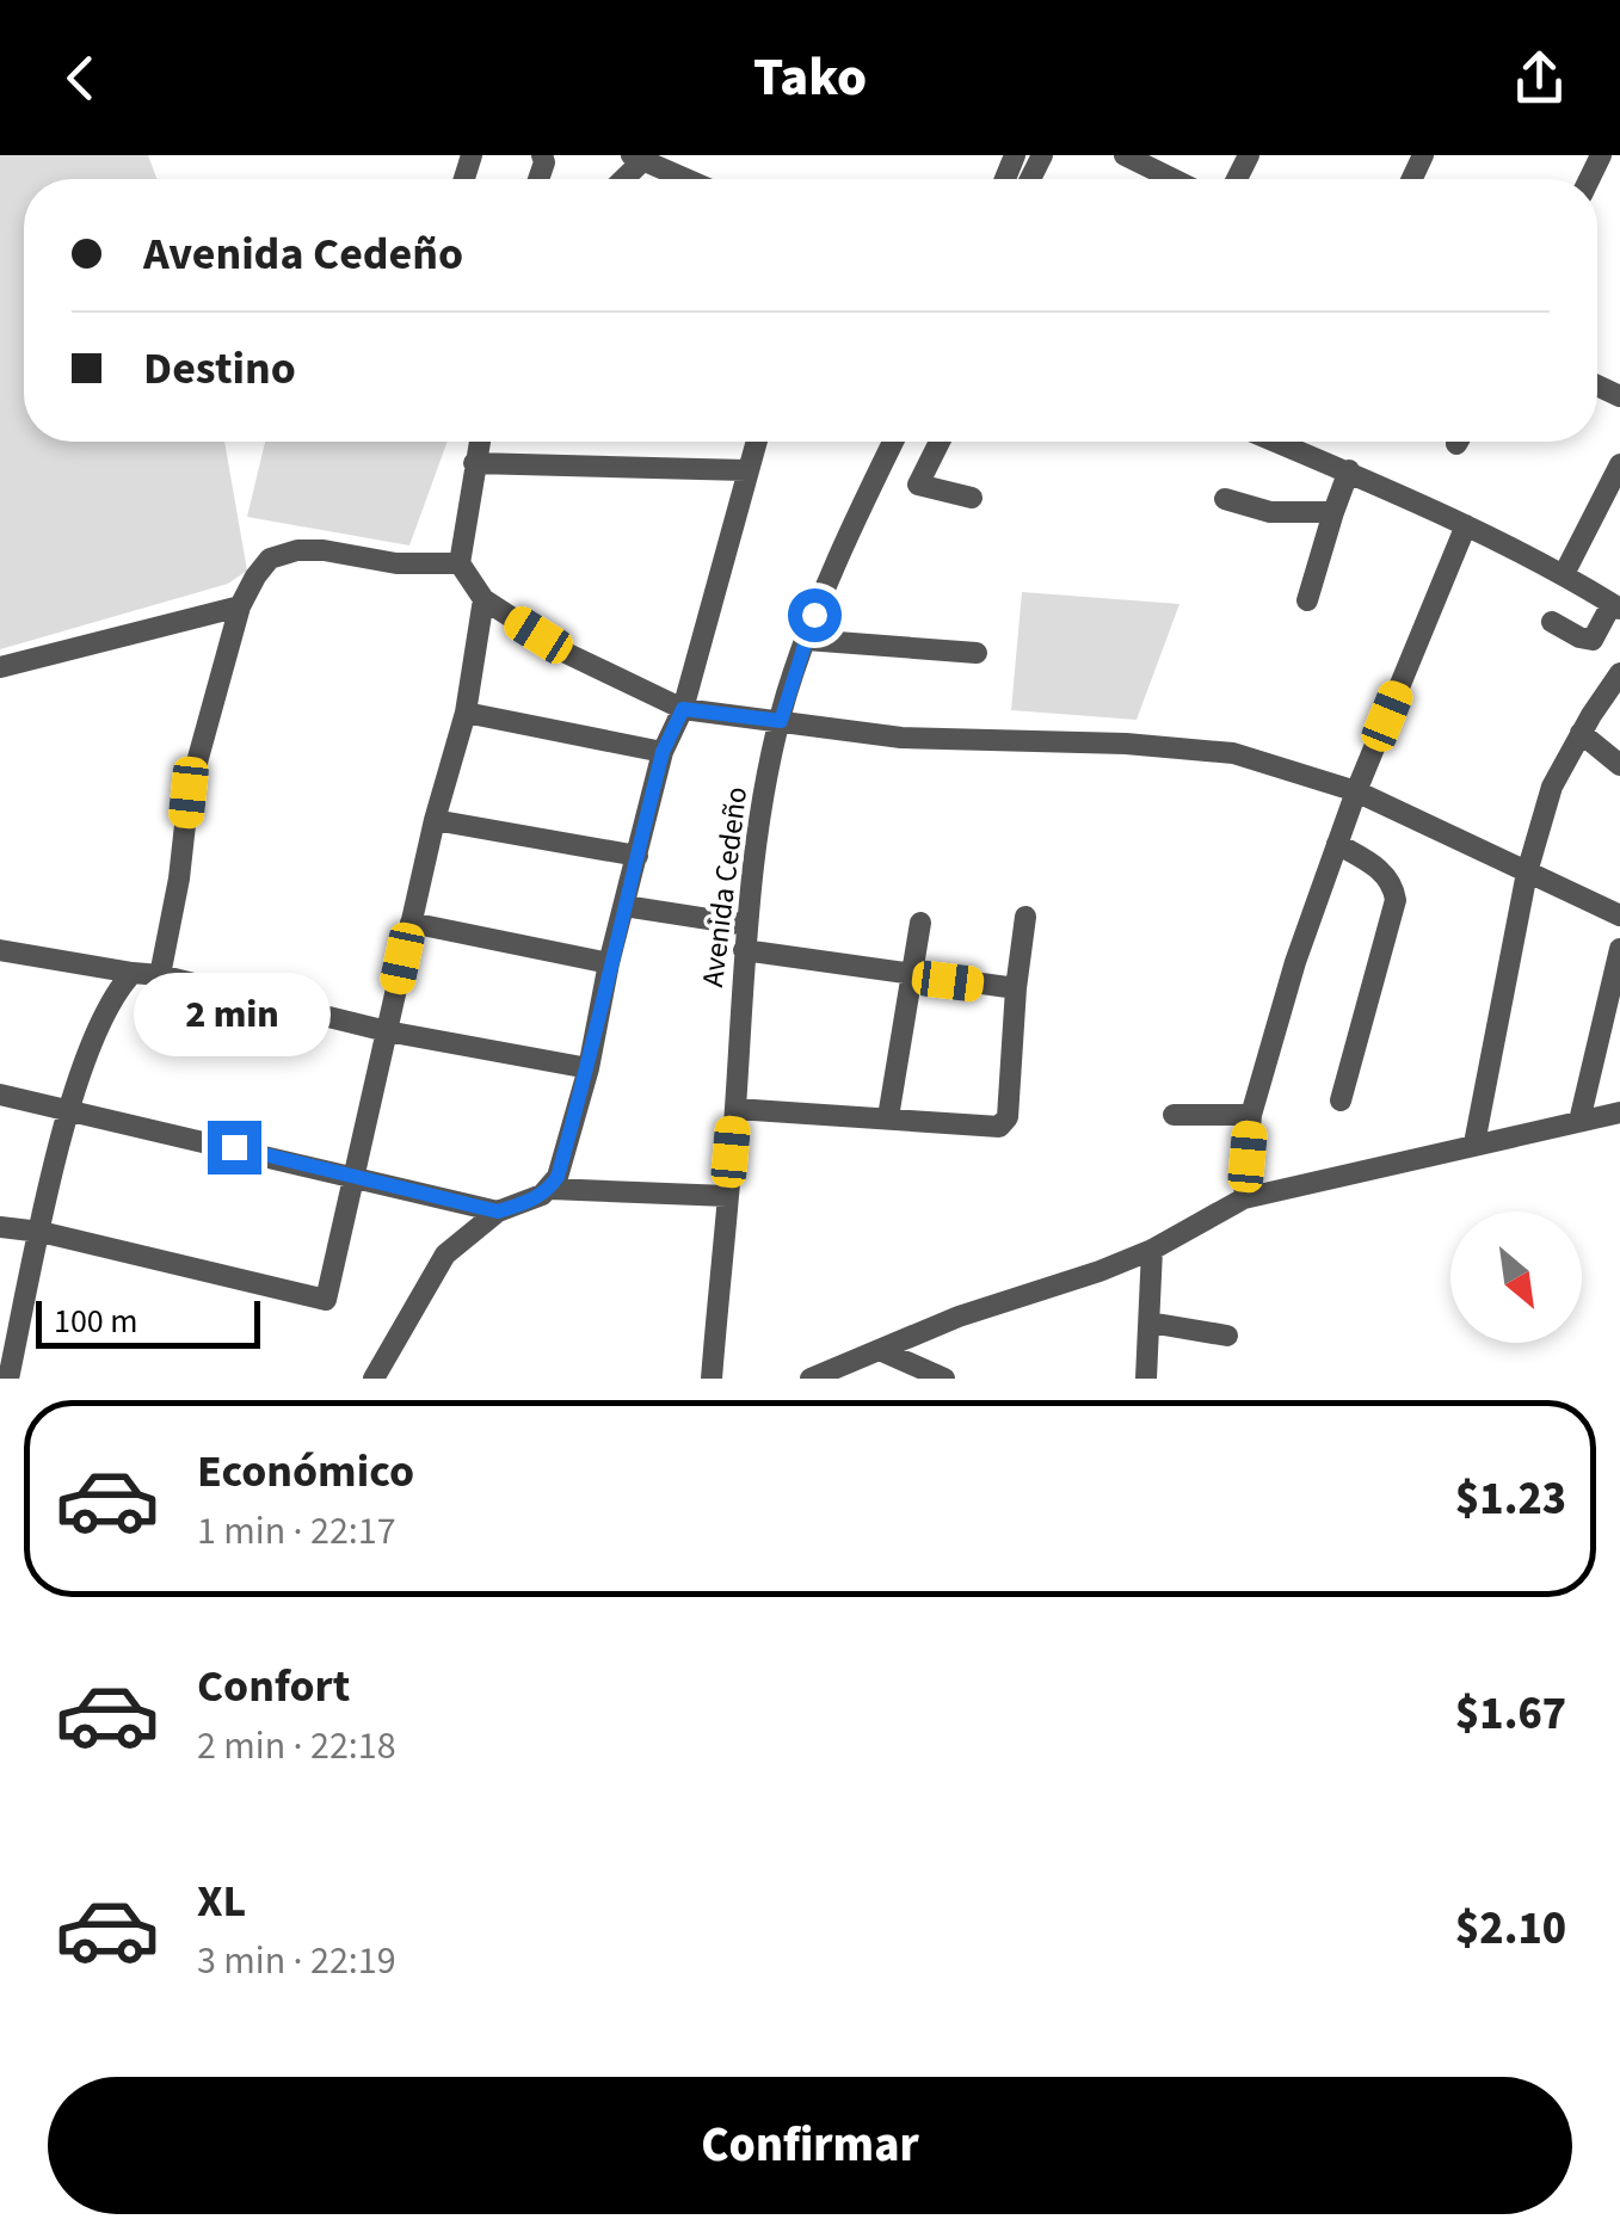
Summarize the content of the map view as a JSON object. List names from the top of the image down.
{
  "streets": {
    "street": ["Avenida Cedeño"]
  },
  "scale_bar": "100 m",
  "north": "bottom right",
  "page": {
    "header": "Tako",
    "banner": ["Avenida Cedeño", "Destino"],
    "bubble": "2 min",
    "scale": "100 m",
    "list": [
      {
        "name": "Económico",
        "note": "1 min · 22:17",
        "value": "$1.23"
      },
      {
        "name": "Confort",
        "note": "2 min · 22:18",
        "value": "$1.67"
      },
      {
        "name": "XL",
        "note": "3 min · 22:19",
        "value": "$2.10"
      }
    ],
    "buttons": "Confirmar"
  }
}
